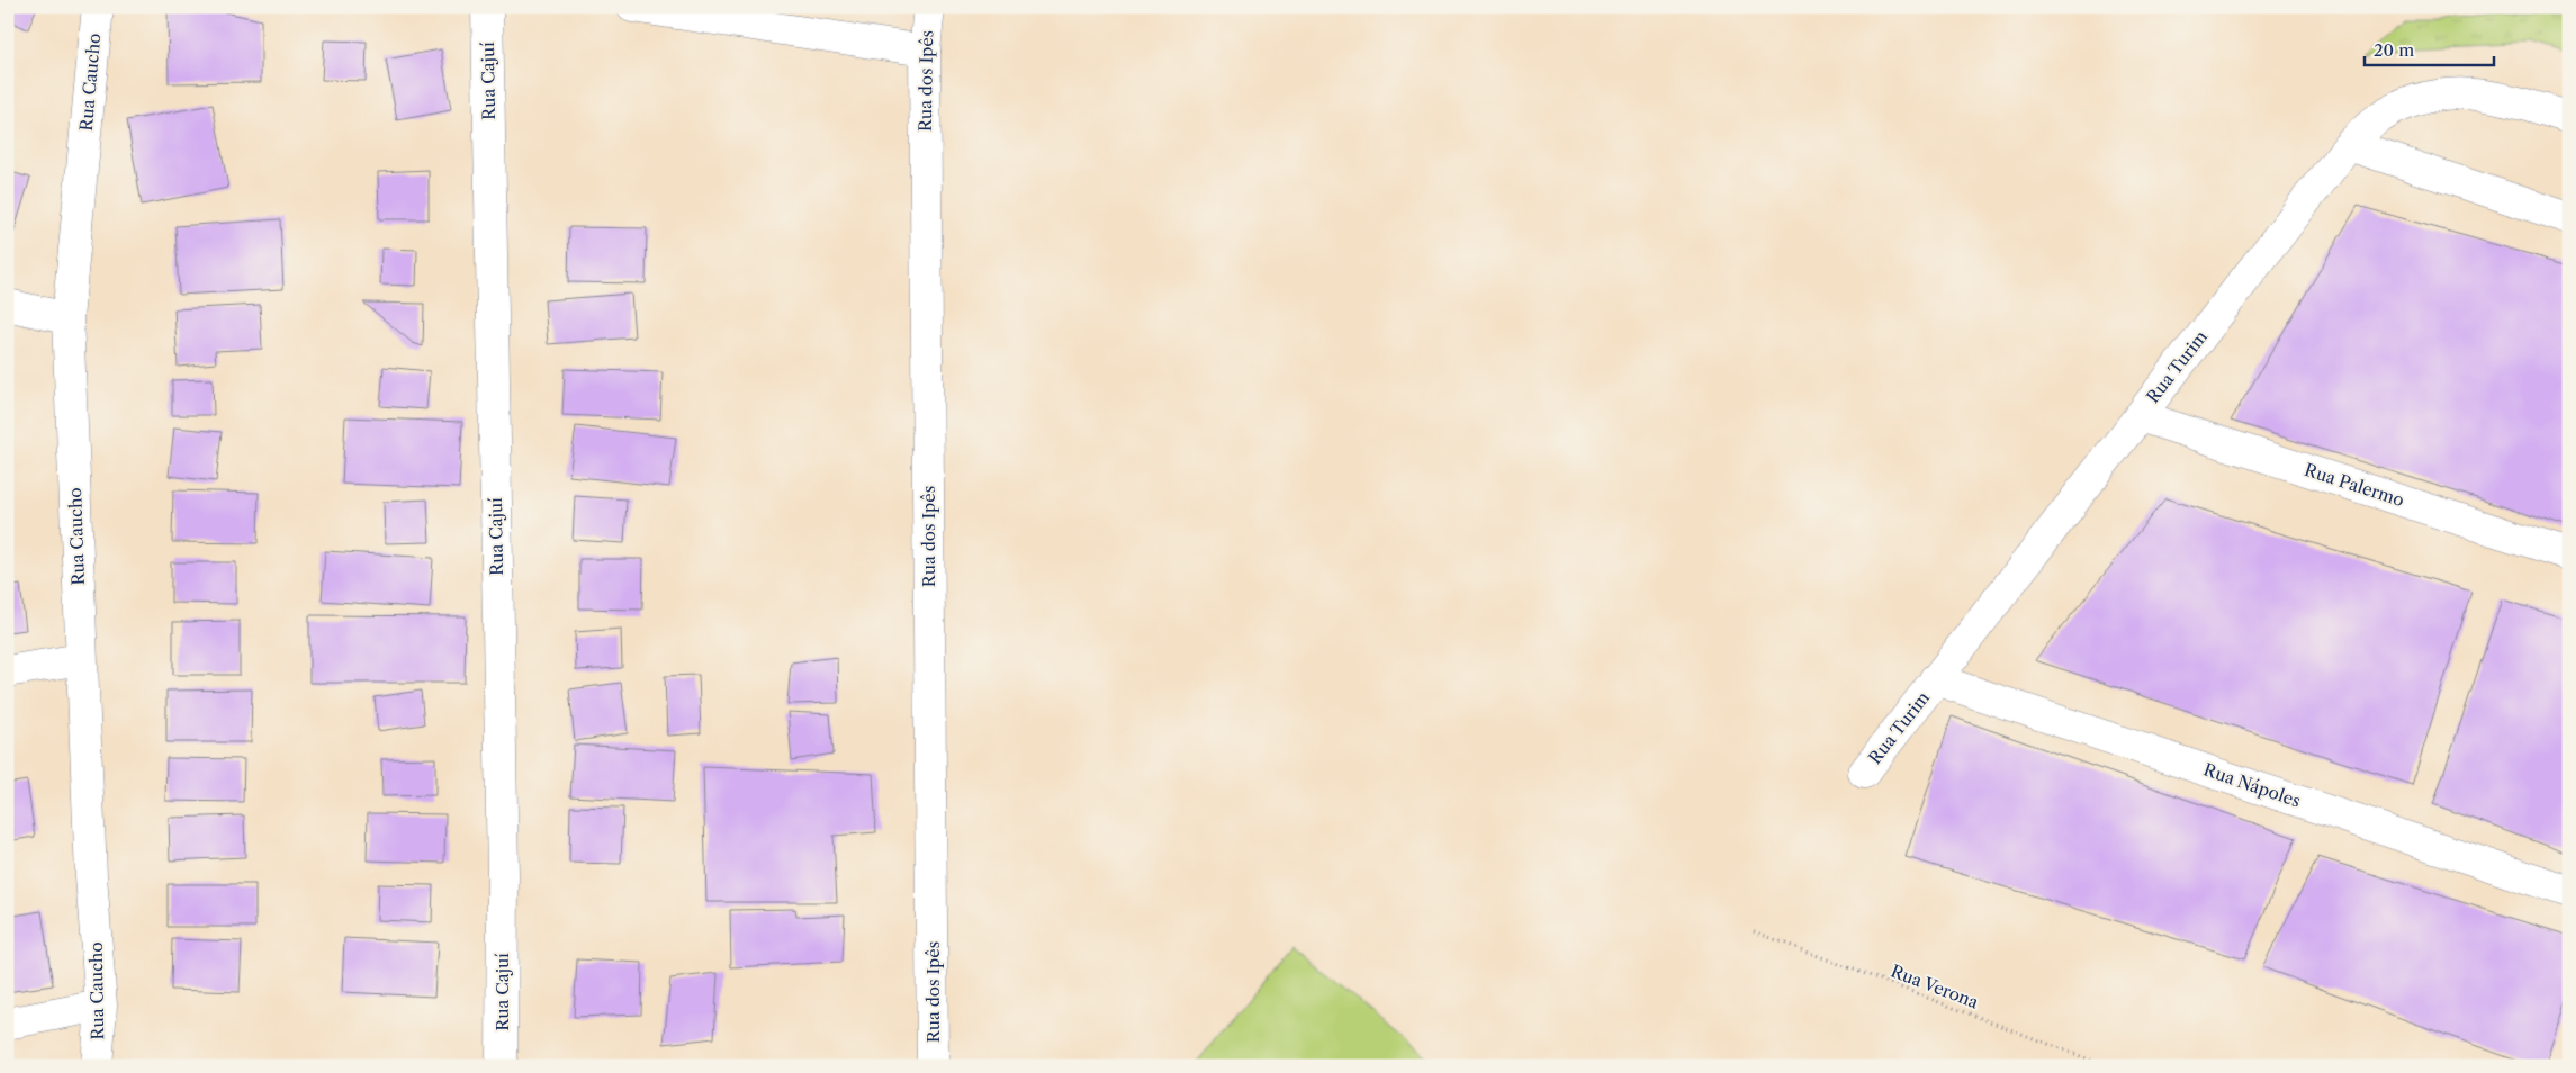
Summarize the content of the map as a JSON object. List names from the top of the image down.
{
  "streets": {
    "street": [
      "Rua Cajuí",
      "Rua dos Ipês",
      "Rua Caucho",
      "Rua Turim",
      "Rua Palermo",
      "Rua Nápoles"
    ],
    "path": ["Rua Verona"]
  },
  "crossings": [
    ["Rua Turim", "Rua Palermo"],
    ["Rua Turim", "Rua Nápoles"]
  ],
  "scale_bar": "20 m"
}
